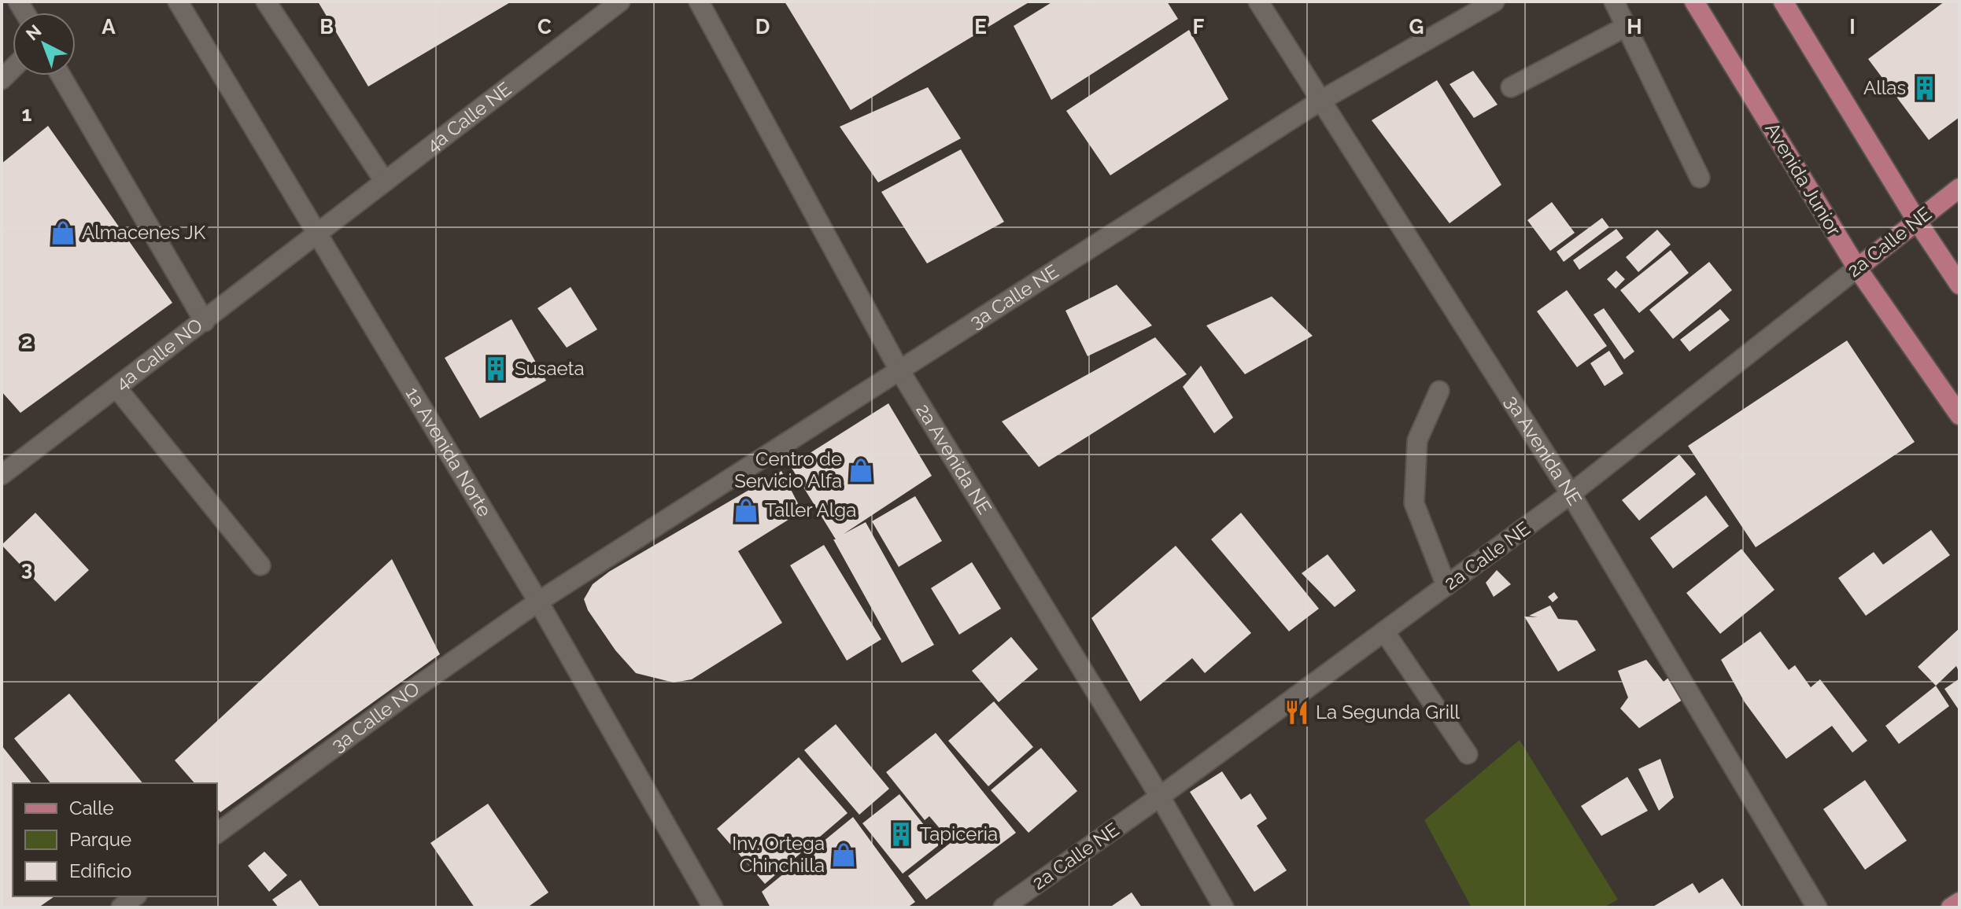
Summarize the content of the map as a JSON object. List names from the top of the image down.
{
  "streets": {
    "main road": ["Avenida Junior", "2a Calle NE"],
    "street": [
      "4a Calle NE",
      "3a Calle NE",
      "4a Calle NO",
      "3a Avenida NE",
      "1a Avenida Norte",
      "2a Avenida NE",
      "3a Calle NO"
    ]
  },
  "crossings": [
    ["4a Calle NE", "4a Calle NO"],
    ["4a Calle NE", "1a Avenida Norte"],
    ["Avenida Junior", "2a Calle NE"],
    ["2a Calle NE", "3a Avenida NE"],
    ["2a Calle NE", "2a Avenida NE"],
    ["3a Calle NE", "3a Avenida NE"],
    ["3a Calle NE", "1a Avenida Norte"],
    ["3a Calle NE", "2a Avenida NE"],
    ["3a Calle NE", "3a Calle NO"],
    ["4a Calle NO", "1a Avenida Norte"],
    ["1a Avenida Norte", "3a Calle NO"]
  ],
  "places": {
    "building": ["Allas", "Susaeta", "Tapiceria"],
    "shop": [
      "Almacenes JK",
      "Centro de Servicio Alfa",
      "Taller Alga",
      "Inv. Ortega Chinchilla"
    ],
    "restaurant": ["La Segunda Grill"]
  },
  "legend": ["Calle", "Parque", "Edificio"],
  "north": "top left",
  "grid": {
    "columns": [
      "A",
      "B",
      "C",
      "D",
      "E",
      "F",
      "G",
      "H",
      "I"
    ],
    "rows": ["1", "2", "3"]
  }
}
